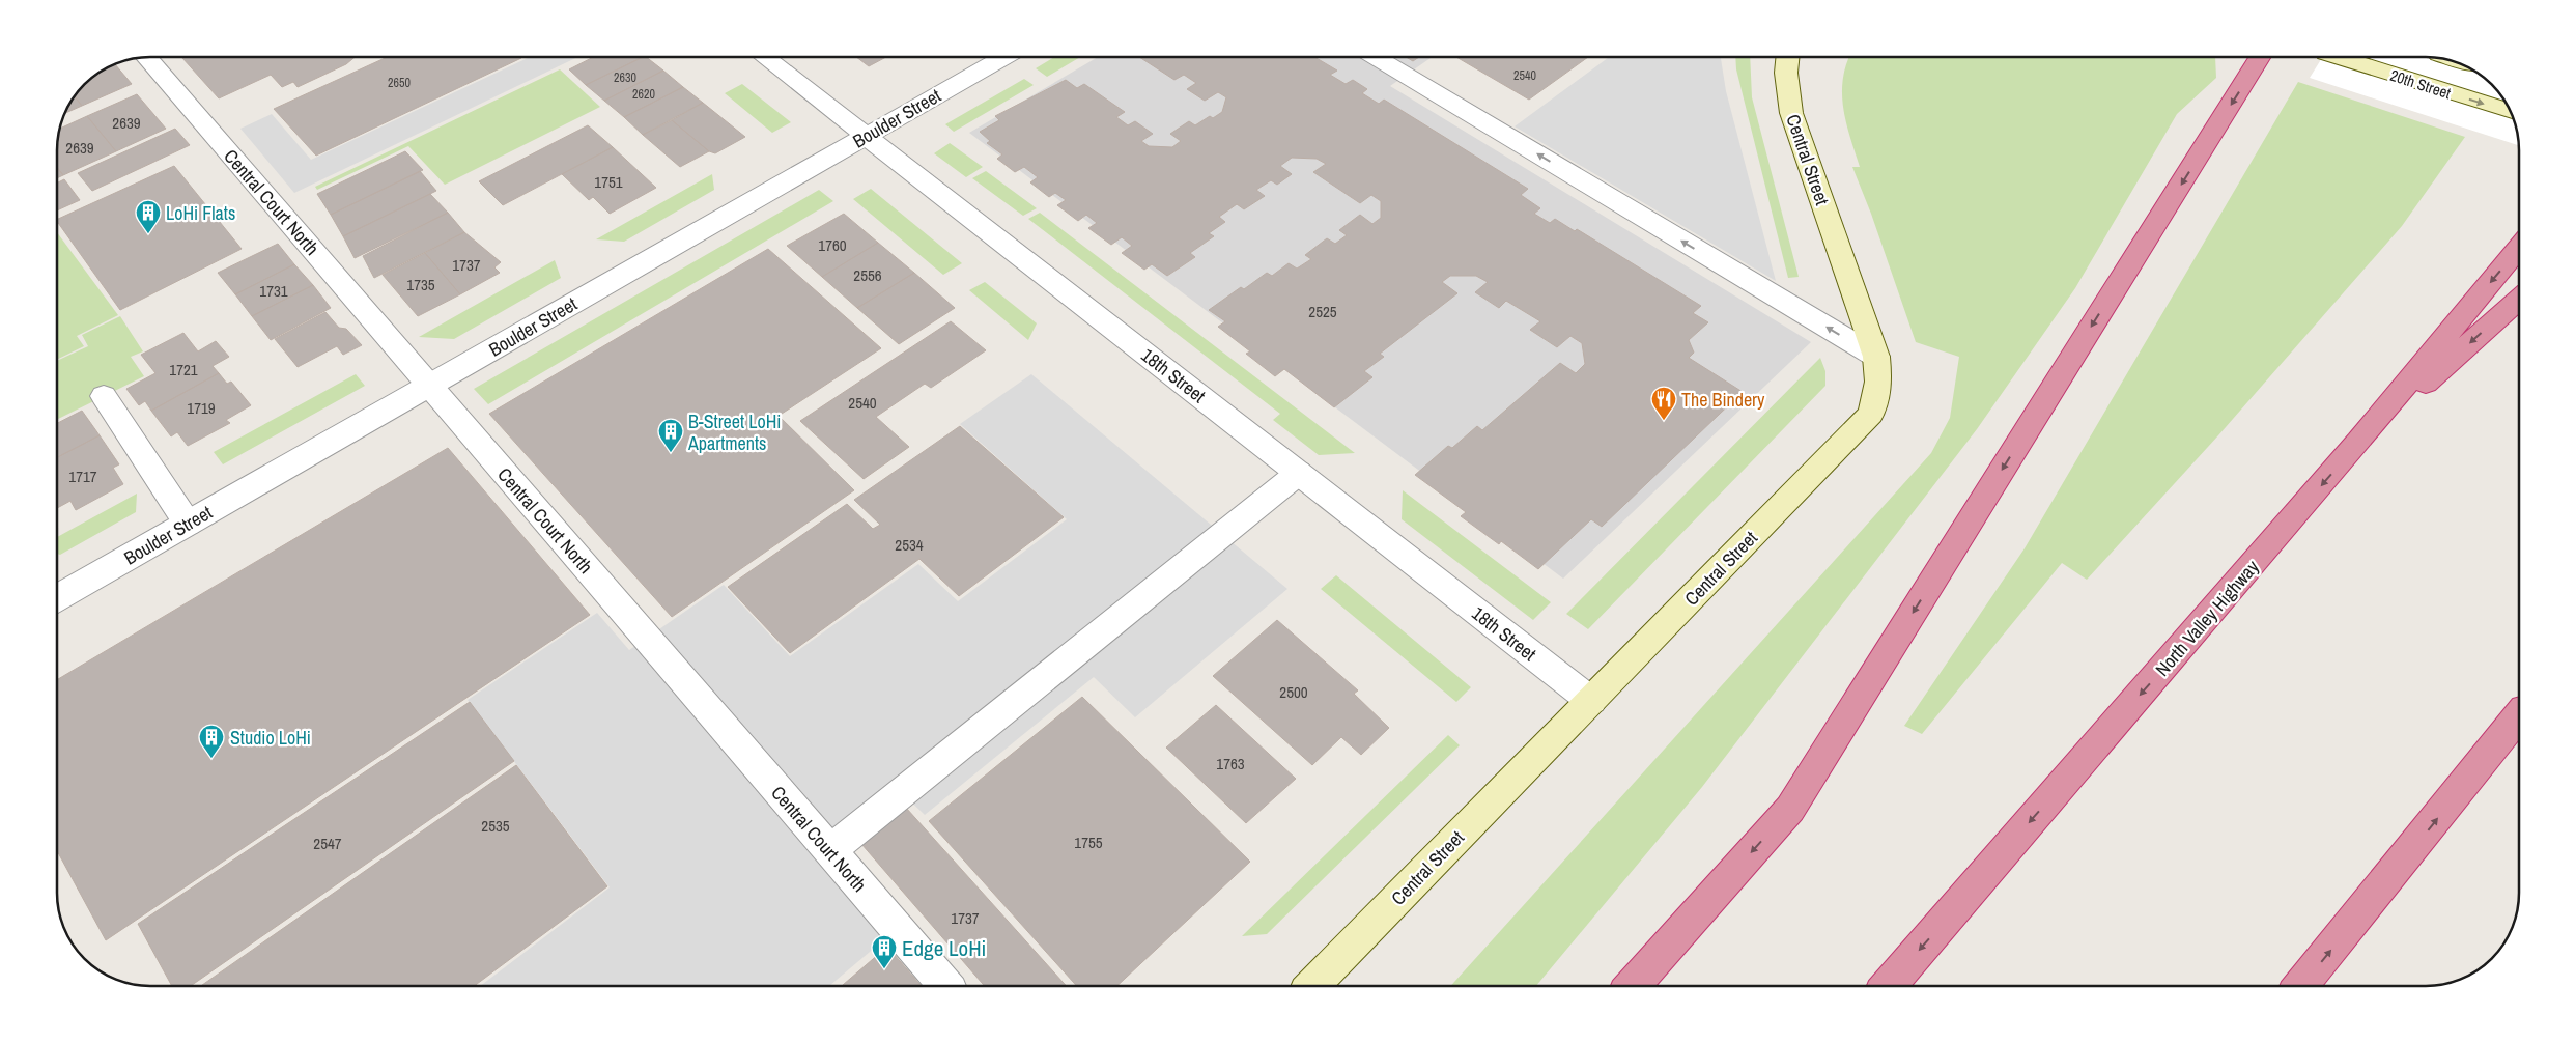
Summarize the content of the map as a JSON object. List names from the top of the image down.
{
  "streets": {
    "highway": ["North Valley Highway"],
    "main road": ["20th Street", "Central Street"],
    "street": ["Boulder Street", "Central Court North", "18th Street"]
  },
  "crossings": [
    ["Boulder Street", "Central Court North"],
    ["Boulder Street", "18th Street"],
    ["Central Street", "18th Street"]
  ],
  "one_way": ["20th Street"],
  "places": {
    "building": [
      "LoHi Flats",
      "B-Street LoHi Apartments",
      "Studio LoHi",
      "Edge LoHi"
    ],
    "restaurant": ["The Bindery"]
  },
  "house_numbers": [
    "2540",
    "2630",
    "2650",
    "2620",
    "2639",
    "2639",
    "1751",
    "1760",
    "1737",
    "2556",
    "1735",
    "1731",
    "2525",
    "1721",
    "2540",
    "1719",
    "1717",
    "2534",
    "2500",
    "1763",
    "2535",
    "1755",
    "2547",
    "1737"
  ]
}
